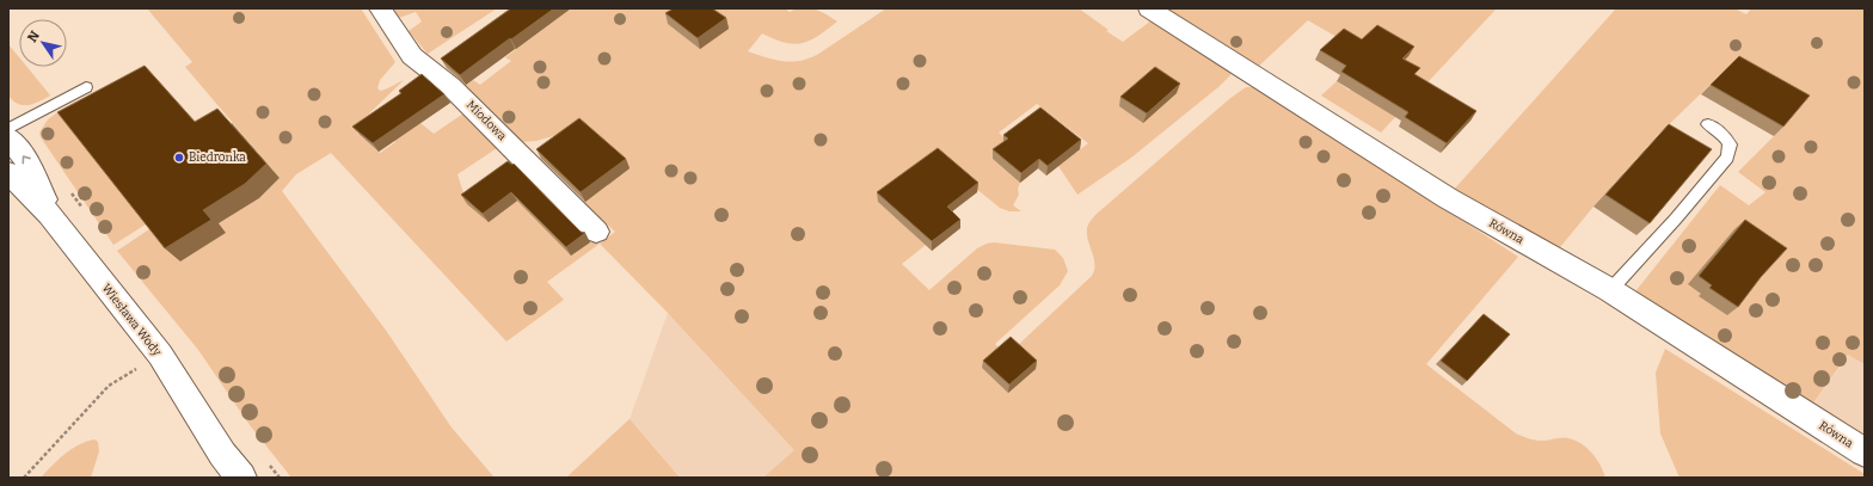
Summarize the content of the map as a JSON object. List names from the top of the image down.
{
  "streets": {
    "street": ["Miodowa", "Równa", "Wiesława Wody"]
  },
  "places": ["Biedronka"],
  "north": "top left"
}
